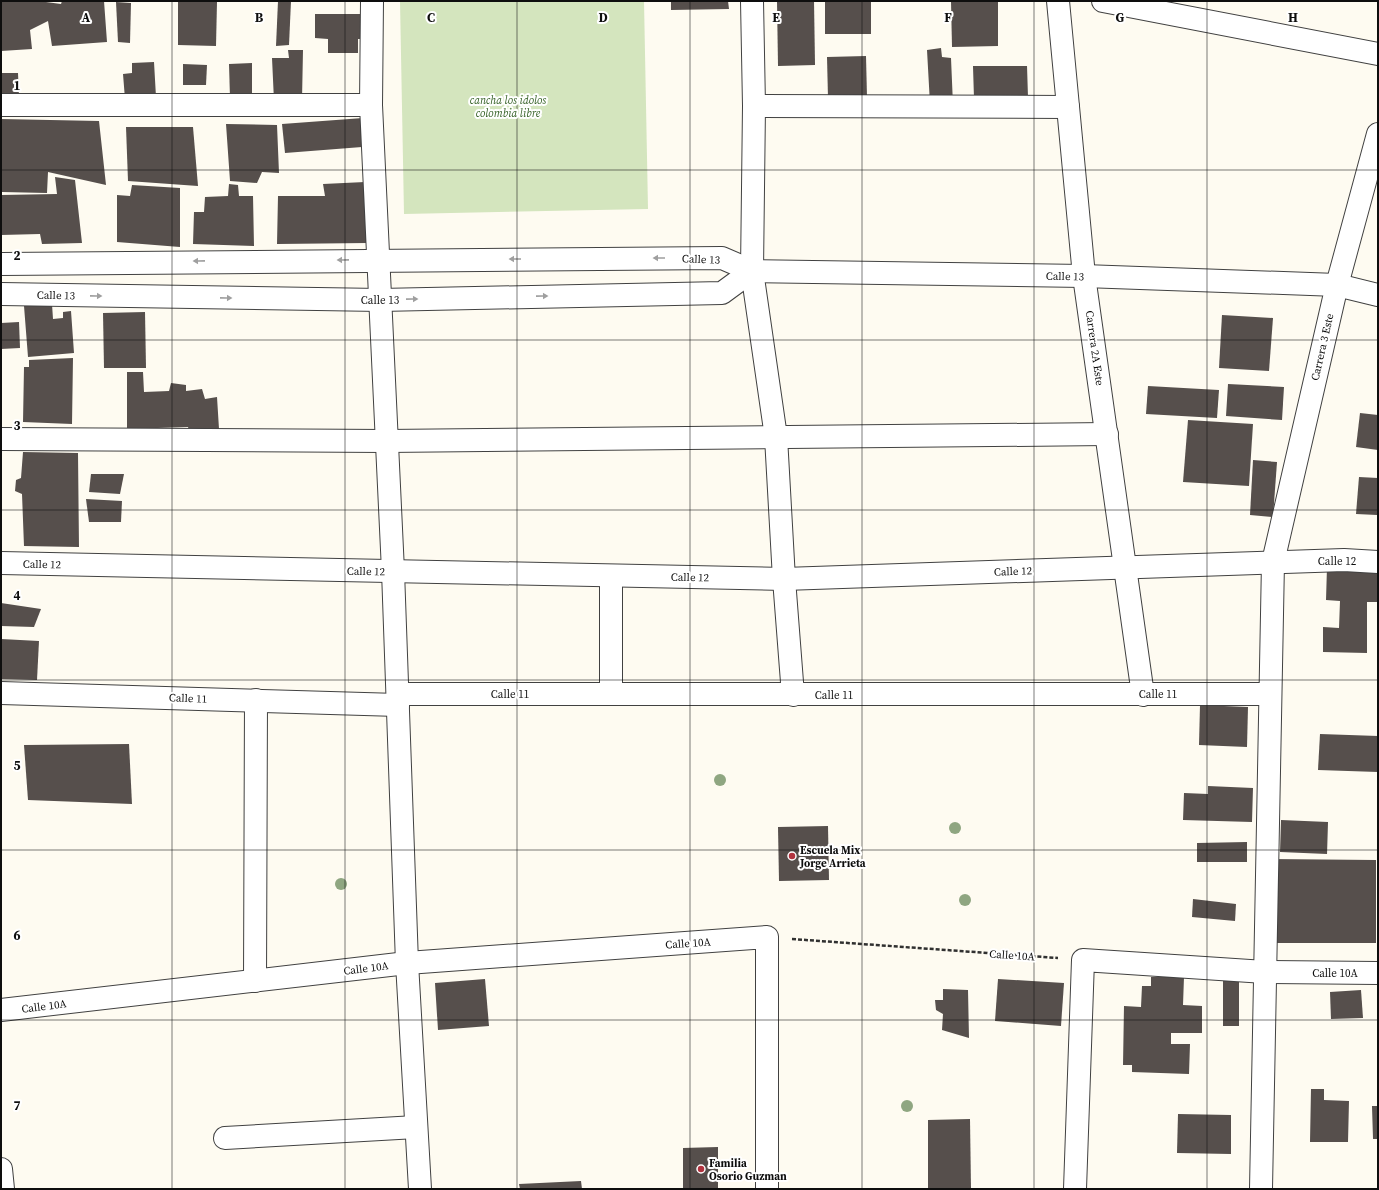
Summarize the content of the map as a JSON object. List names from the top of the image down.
{
  "streets": {
    "street": [
      "Calle 13",
      "Carrera 3 Este",
      "Carrera 2A Este",
      "Calle 12",
      "Calle 11",
      "Calle 10A"
    ]
  },
  "crossings": [
    ["Calle 13", "Carrera 3 Este"],
    ["Calle 13", "Carrera 2A Este"],
    ["Carrera 3 Este", "Calle 12"],
    ["Carrera 3 Este", "Calle 11"],
    ["Carrera 3 Este", "Calle 10A"],
    ["Carrera 2A Este", "Calle 12"],
    ["Carrera 2A Este", "Calle 11"]
  ],
  "parks": ["cancha los idolos colombia libre"],
  "places": ["Escuela Mix Jorge Arrieta", "Familia Osorio Guzman"],
  "grid": {
    "columns": [
      "A",
      "B",
      "C",
      "D",
      "E",
      "F",
      "G",
      "H"
    ],
    "rows": [
      "1",
      "2",
      "3",
      "4",
      "5",
      "6",
      "7"
    ]
  }
}
